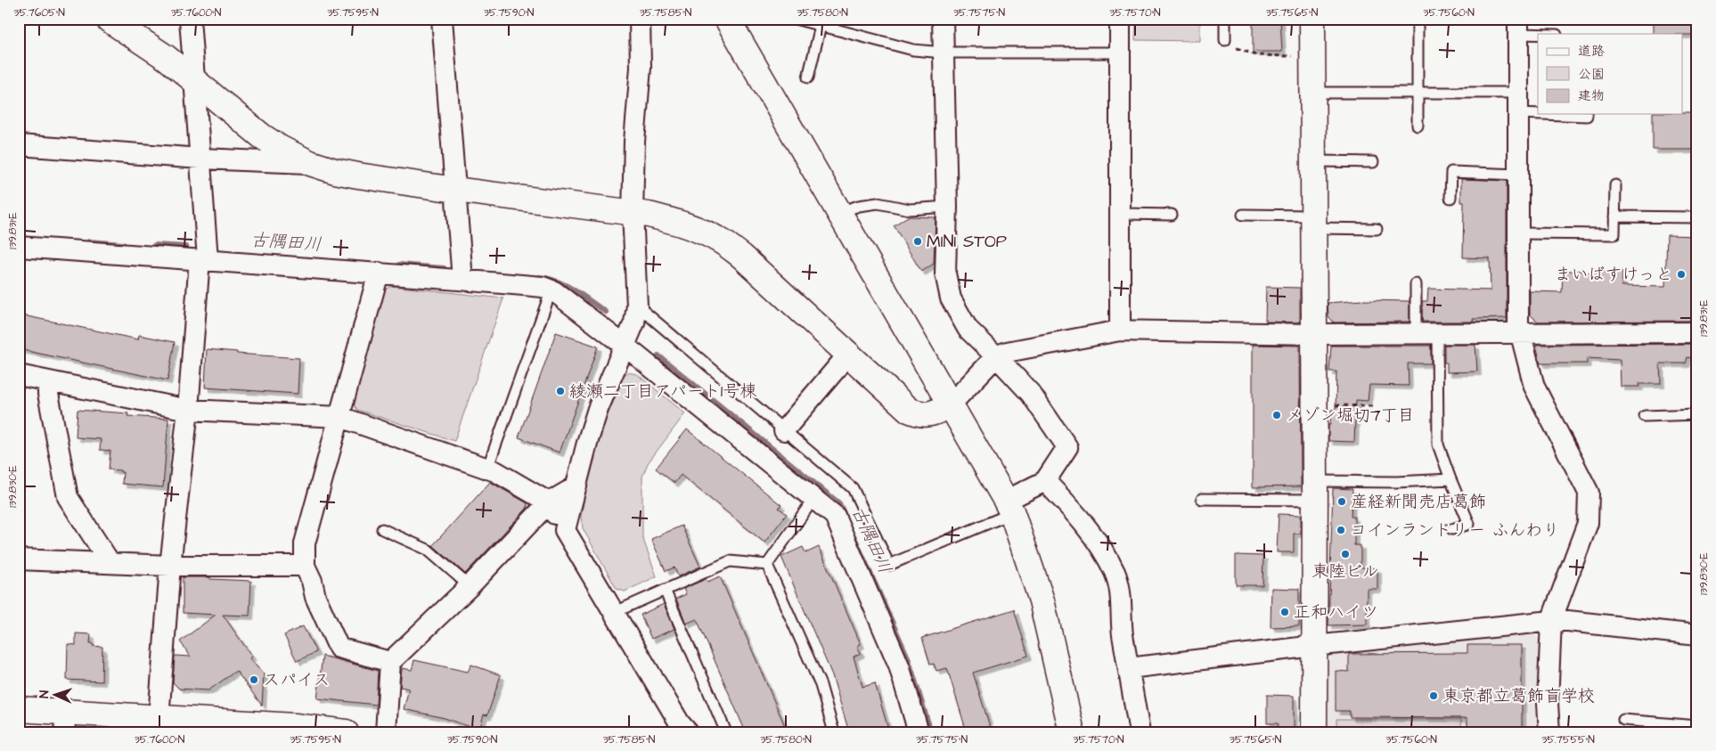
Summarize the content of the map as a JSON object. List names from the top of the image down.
{
  "water": ["古隅田川"],
  "places": [
    "MINI STOP",
    "まいばすけっと",
    "綾瀬二丁目アパート1号棟",
    "メゾン堀切7丁目",
    "産経新聞売店葛飾",
    "コインランドリー ふんわり",
    "東陸ビル",
    "正和ハイツ",
    "スパイス",
    "東京都立葛飾盲学校"
  ],
  "legend": ["道路", "公園", "建物"],
  "north": "left",
  "coordinates": [
    "35.7605°N",
    "35.7600°N",
    "35.7595°N",
    "35.7590°N",
    "35.7585°N",
    "35.7580°N",
    "35.7575°N",
    "35.7570°N",
    "35.7565°N",
    "35.7560°N",
    "139.831°E",
    "139.830°E",
    "35.7555°N"
  ]
}
